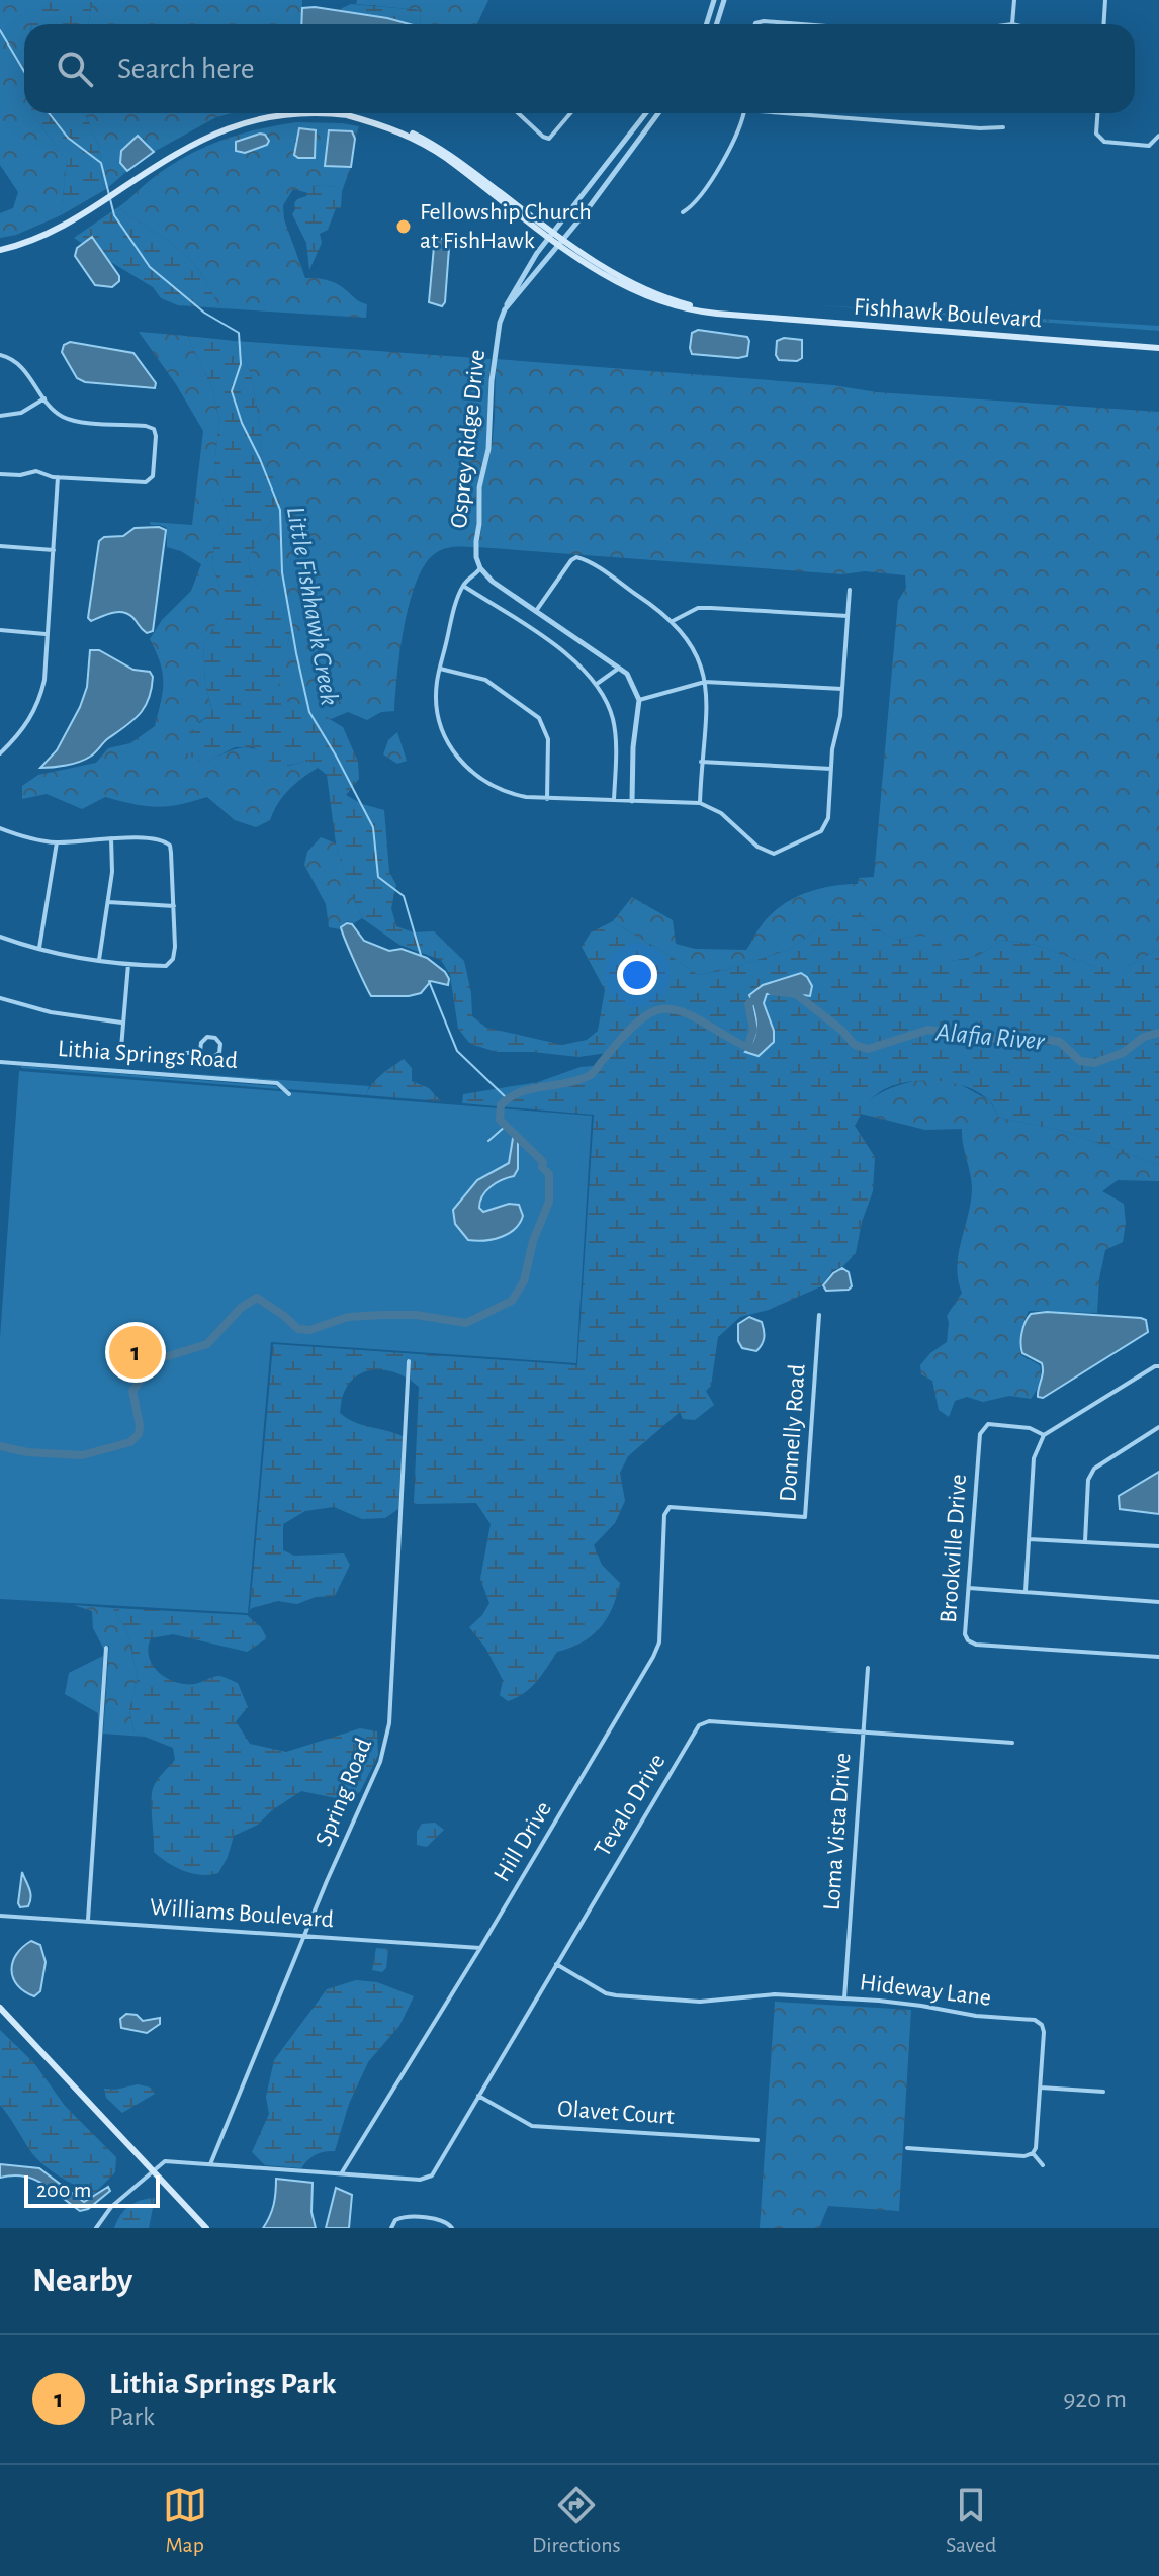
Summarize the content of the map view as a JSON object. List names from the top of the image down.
{
  "streets": {
    "main road": ["Fishhawk Boulevard"],
    "street": [
      "Osprey Ridge Drive",
      "Lithia Springs Road",
      "Donnelly Road",
      "Brookville Drive",
      "Spring Road",
      "Tevalo Drive",
      "Loma Vista Drive",
      "Hill Drive",
      "Williams Boulevard",
      "Hideway Lane",
      "Olavet Court"
    ]
  },
  "crossings": [
    ["Fishhawk Boulevard", "Osprey Ridge Drive"],
    ["Donnelly Road", "Hill Drive"],
    ["Spring Road", "Williams Boulevard"],
    ["Tevalo Drive", "Loma Vista Drive"],
    ["Tevalo Drive", "Hill Drive"],
    ["Tevalo Drive", "Hideway Lane"],
    ["Tevalo Drive", "Olavet Court"],
    ["Loma Vista Drive", "Hideway Lane"],
    ["Hill Drive", "Williams Boulevard"]
  ],
  "water": ["Little Fishhawk Creek", "Alafia River"],
  "places": ["Fellowship Church at FishHawk"],
  "scale_bar": "200 m",
  "page": {
    "search": "Search here",
    "pins": "1",
    "scale": "200 m",
    "heading": "Nearby",
    "list": [
      {
        "mark": "1",
        "name": "Lithia Springs Park",
        "note": "Park",
        "value": "920 m"
      }
    ],
    "nav": ["Map", "Directions", "Saved"]
  }
}
